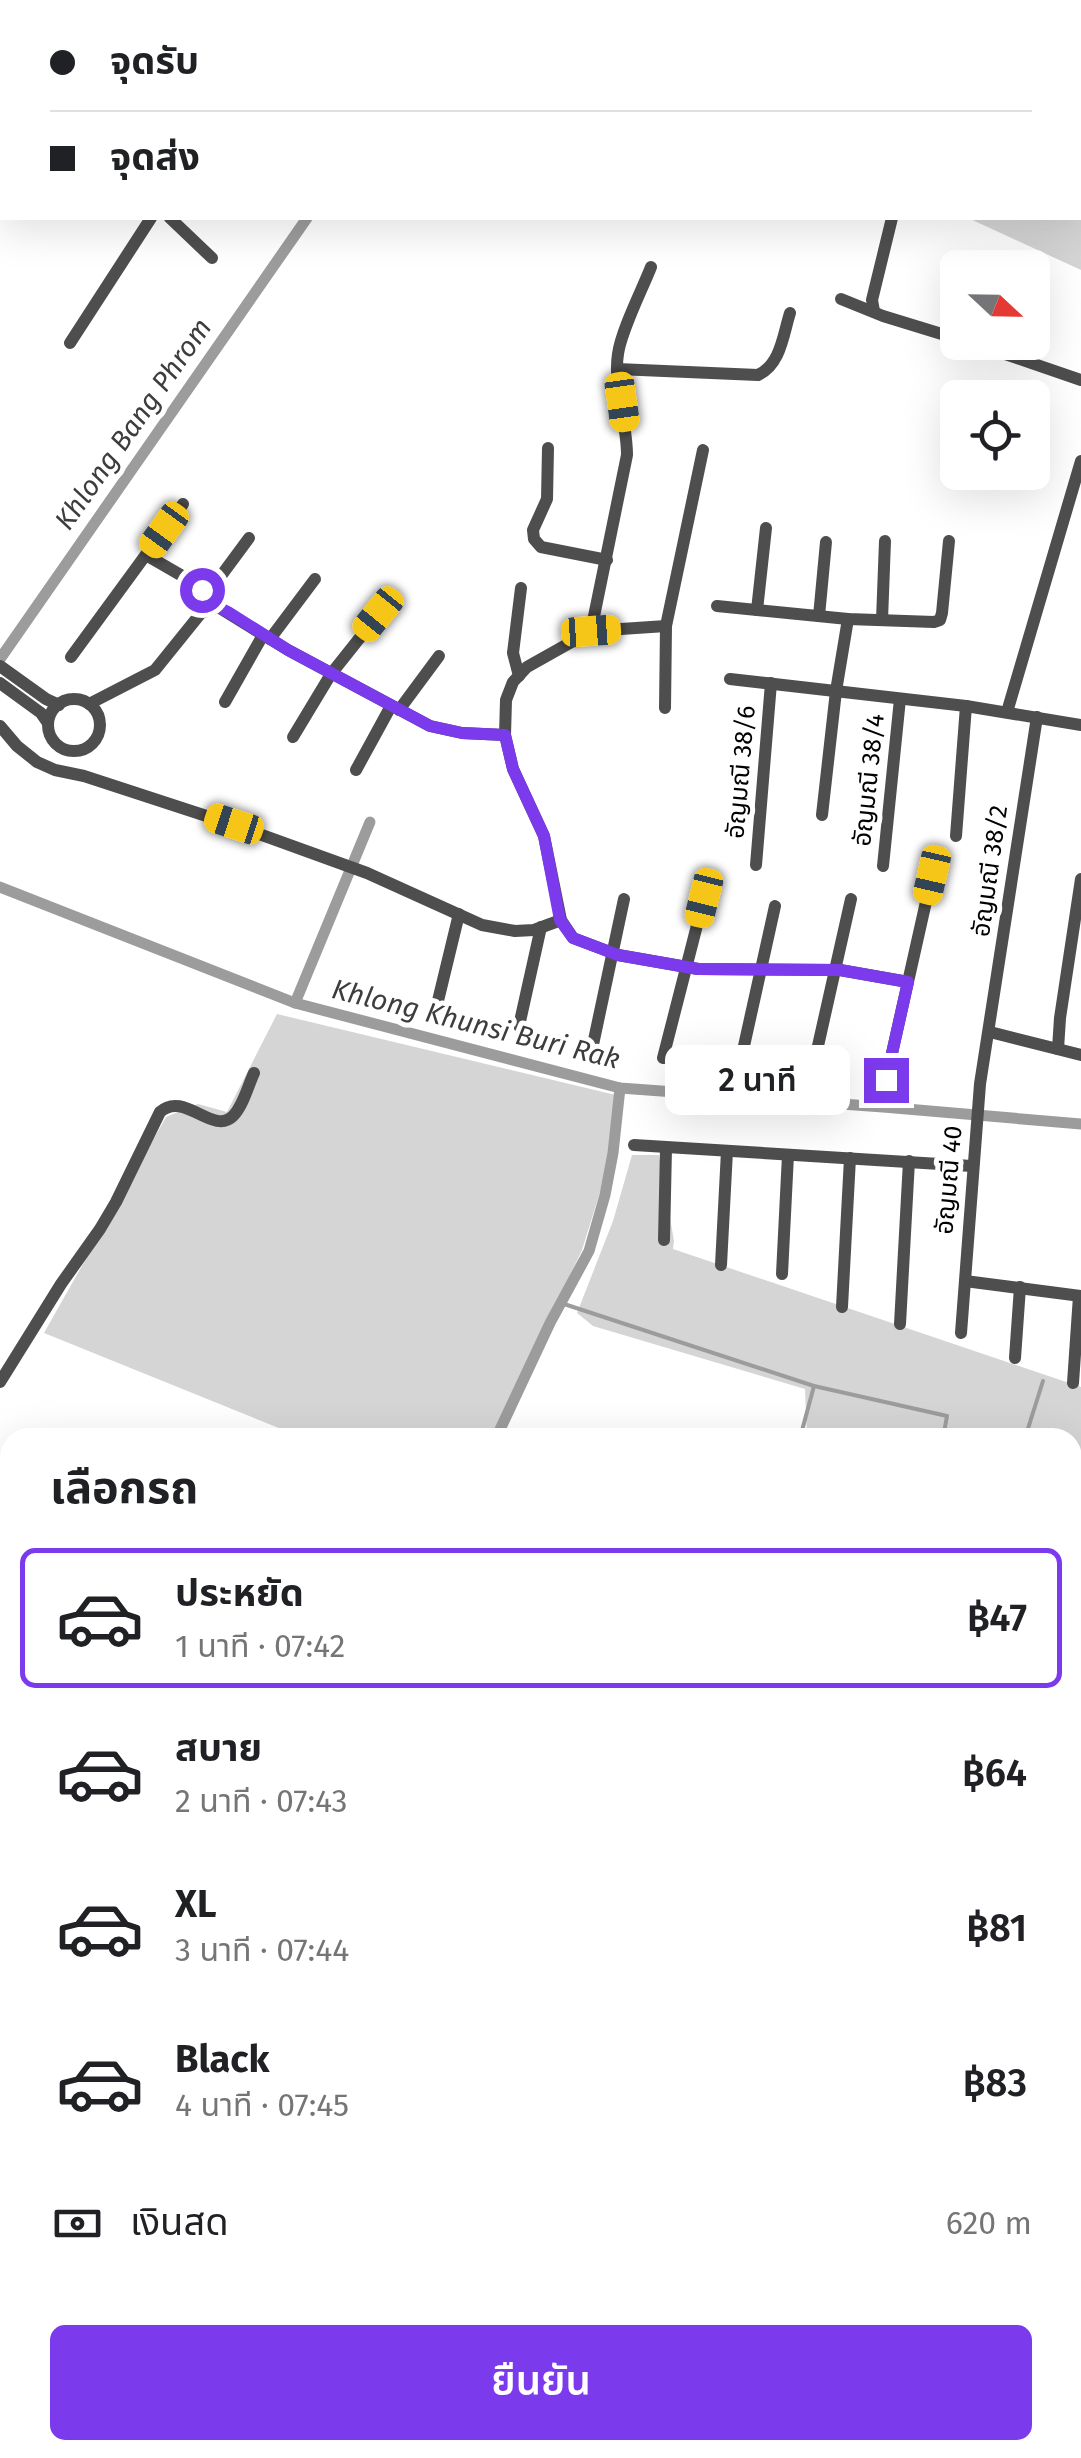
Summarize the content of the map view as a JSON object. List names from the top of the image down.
{
  "streets": {
    "street": [
      "อัญมณี 38/6",
      "อัญมณี 38/4",
      "อัญมณี 38/2",
      "อัญมณี 40"
    ]
  },
  "crossings": [
    ["อัญมณี 38/2", "อัญมณี 40"]
  ],
  "water": ["Khlong Bang Phrom", "Khlong Khunsi Buri Rak"],
  "north": "right",
  "page": {
    "banner": ["จุดรับ", "จุดส่ง"],
    "bubble": "2 นาที",
    "heading": "เลือกรถ",
    "list": [
      {
        "name": "ประหยัด",
        "note": "1 นาที · 07:42",
        "value": "฿47"
      },
      {
        "name": "สบาย",
        "note": "2 นาที · 07:43",
        "value": "฿64"
      },
      {
        "name": "XL",
        "note": "3 นาที · 07:44",
        "value": "฿81"
      },
      {
        "name": "Black",
        "note": "4 นาที · 07:45",
        "value": "฿83"
      }
    ],
    "pay": ["เงินสด", "620 m"],
    "buttons": "ยืนยัน"
  }
}
